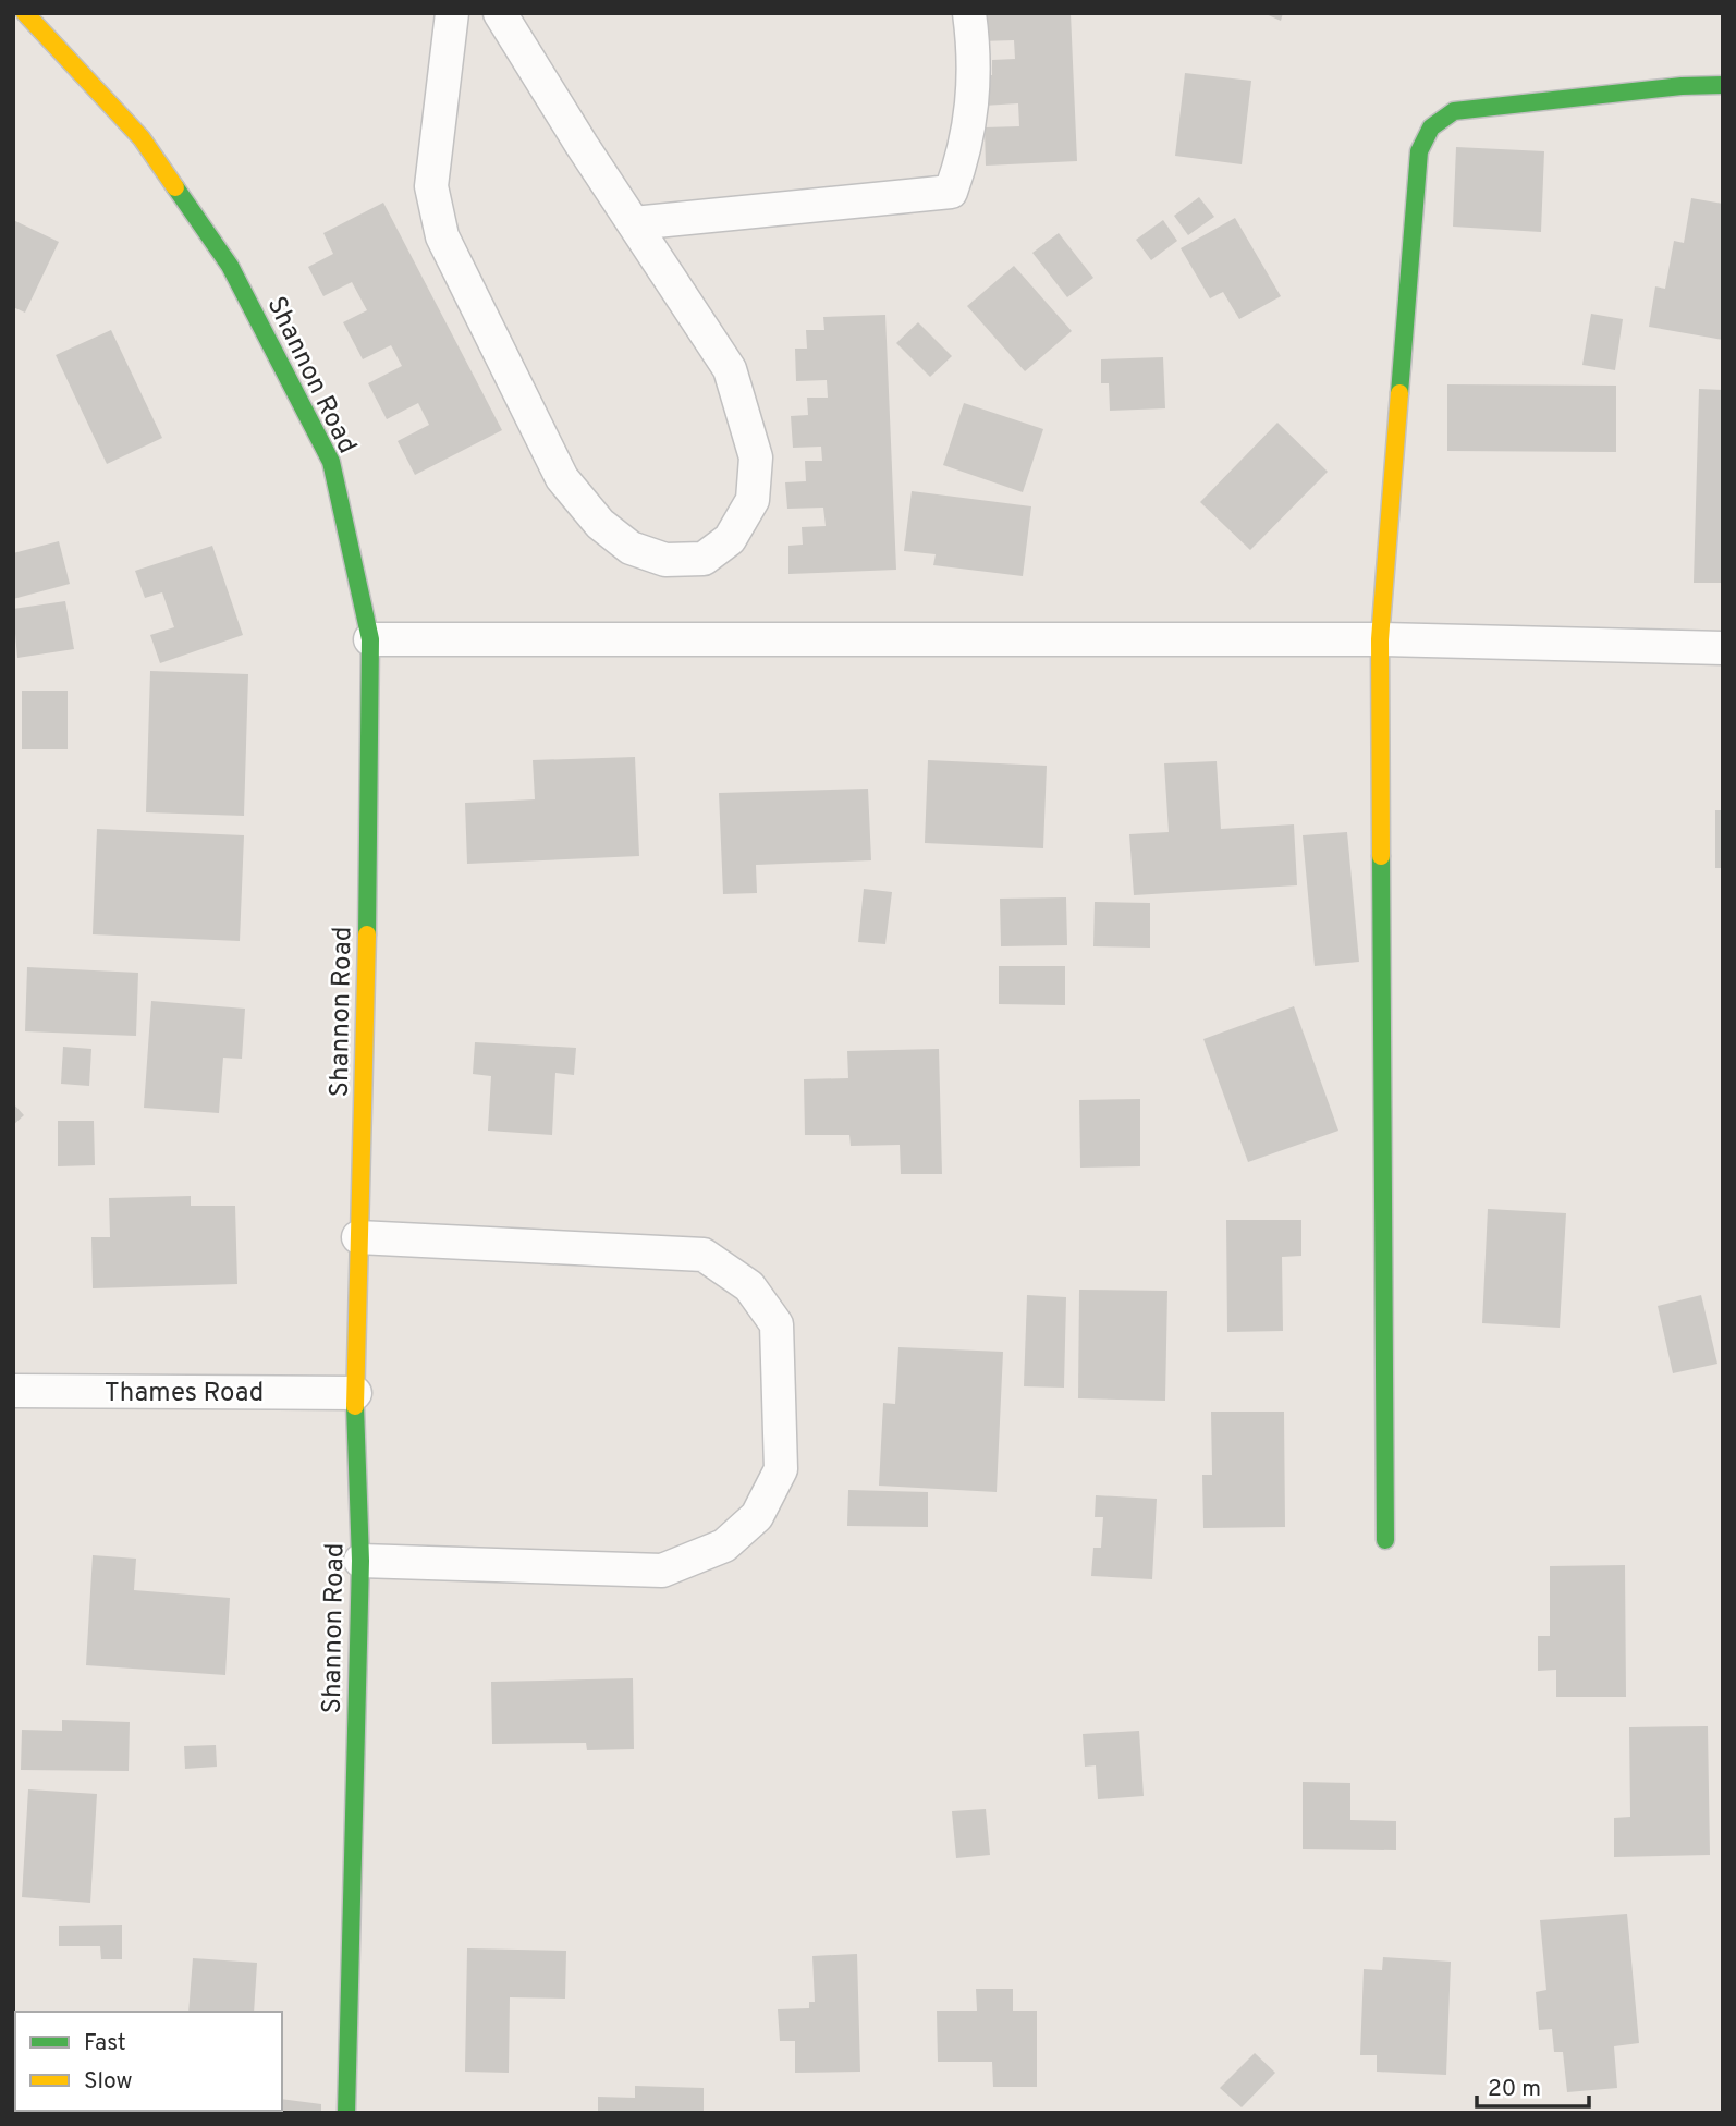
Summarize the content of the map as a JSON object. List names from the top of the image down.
{
  "streets": {
    "street": ["Shannon Road", "Thames Road"]
  },
  "crossings": [
    ["Shannon Road", "Thames Road"]
  ],
  "legend": ["Fast", "Slow"],
  "scale_bar": "20 m"
}
